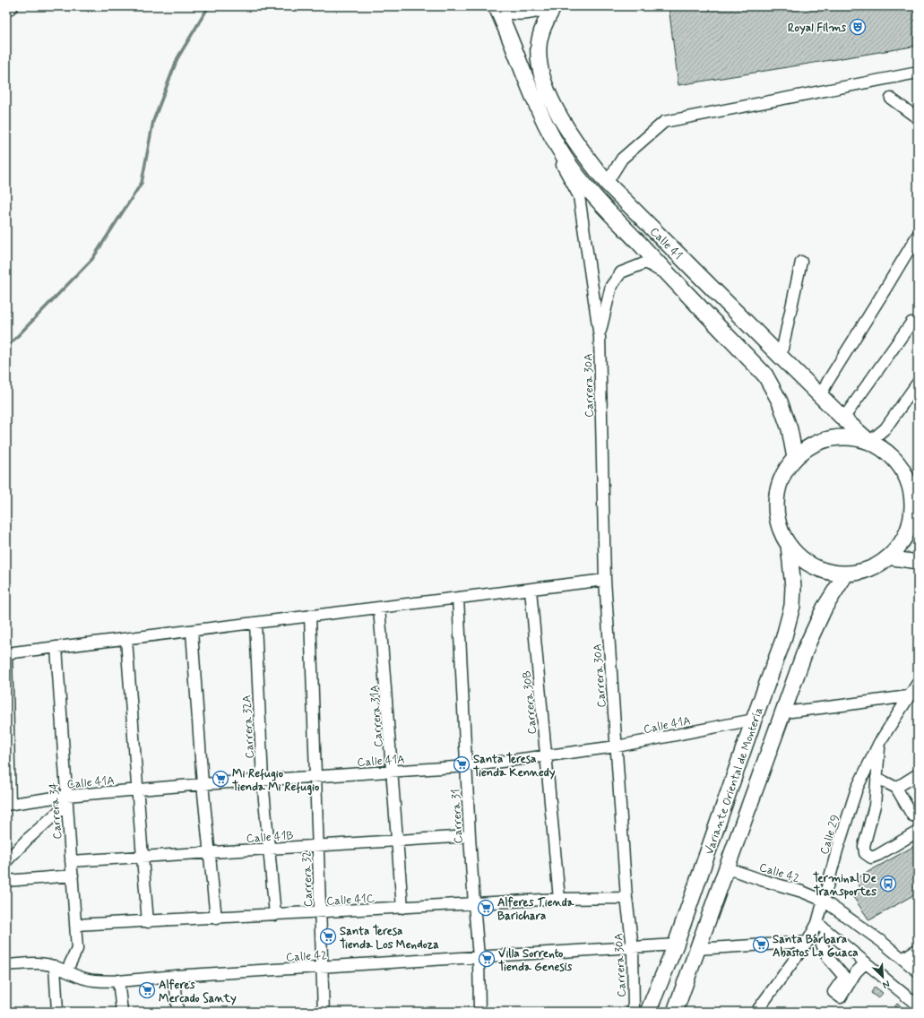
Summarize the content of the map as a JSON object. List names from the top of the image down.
{
  "streets": {
    "highway": ["Calle 41", "Variante Oriental de Montería"],
    "street": [
      "Carrera 30A",
      "Carrera 30B",
      "Carrera 31A",
      "Calle 41A",
      "Carrera 32A",
      "Carrera 34",
      "Carrera 31",
      "Calle 29",
      "Calle 41B",
      "Calle 42",
      "Carrera 32",
      "Calle 41C"
    ]
  },
  "crossings": [
    ["Carrera 30A", "Calle 41A"],
    ["Carrera 30A", "Calle 42"],
    ["Carrera 30A", "Calle 41C"],
    ["Carrera 30B", "Calle 41A"],
    ["Carrera 30B", "Calle 41C"],
    ["Carrera 31A", "Calle 41A"],
    ["Carrera 31A", "Calle 41B"],
    ["Carrera 31A", "Calle 41C"],
    ["Calle 41A", "Carrera 32A"],
    ["Calle 41A", "Variante Oriental de Montería"],
    ["Calle 41A", "Carrera 34"],
    ["Calle 41A", "Carrera 31"],
    ["Calle 41A", "Carrera 32"],
    ["Carrera 32A", "Calle 41B"],
    ["Carrera 32A", "Calle 41C"],
    ["Variante Oriental de Montería", "Calle 42"],
    ["Carrera 34", "Calle 41B"],
    ["Carrera 34", "Calle 42"],
    ["Carrera 34", "Calle 41C"],
    ["Carrera 31", "Calle 41B"],
    ["Carrera 31", "Calle 42"],
    ["Carrera 31", "Calle 41C"],
    ["Calle 29", "Calle 42"],
    ["Calle 41B", "Carrera 32"],
    ["Calle 42", "Carrera 32"],
    ["Carrera 32", "Calle 41C"]
  ],
  "places": {
    "theatre": ["Royal Films"],
    "supermarket": [
      "Santa Teresa Tienda Kennedy",
      "Mi Refugio Tienda Mi Refugio",
      "Alferes Tienda Barichara",
      "Santa Teresa Tienda Los Mendoza",
      "Santa Bárbara Abastos La Guaca",
      "Villa Sorrento Tienda Genesis",
      "Alferes Mercado Santy"
    ],
    "bus stop": ["Terminal De Transportes"]
  },
  "north": "bottom right"
}
